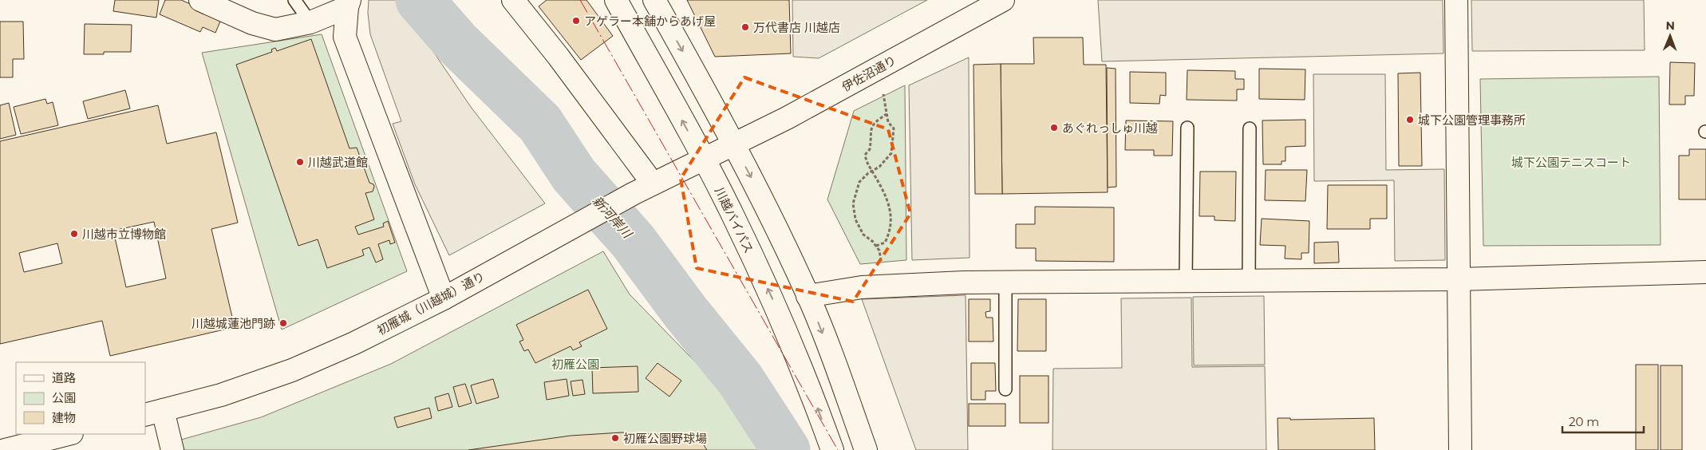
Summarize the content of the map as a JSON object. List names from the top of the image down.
{
  "streets": {
    "main road": ["伊佐沼通り", "川越バイパス", "初雁城（川越城）通り"]
  },
  "crossings": [
    ["伊佐沼通り", "川越バイパス"],
    ["伊佐沼通り", "初雁城（川越城）通り"],
    ["川越バイパス", "初雁城（川越城）通り"]
  ],
  "water": ["新河岸川"],
  "parks": ["城下公園テニスコート", "初雁公園"],
  "places": [
    "アゲラー本舗からあげ屋",
    "万代書店 川越店",
    "城下公園管理事務所",
    "あぐれっしゅ川越",
    "川越武道館",
    "川越市立博物館",
    "川越城蓮池門跡",
    "初雁公園野球場"
  ],
  "legend": ["道路", "公園", "建物"],
  "scale_bar": "20 m",
  "north": "top"
}
